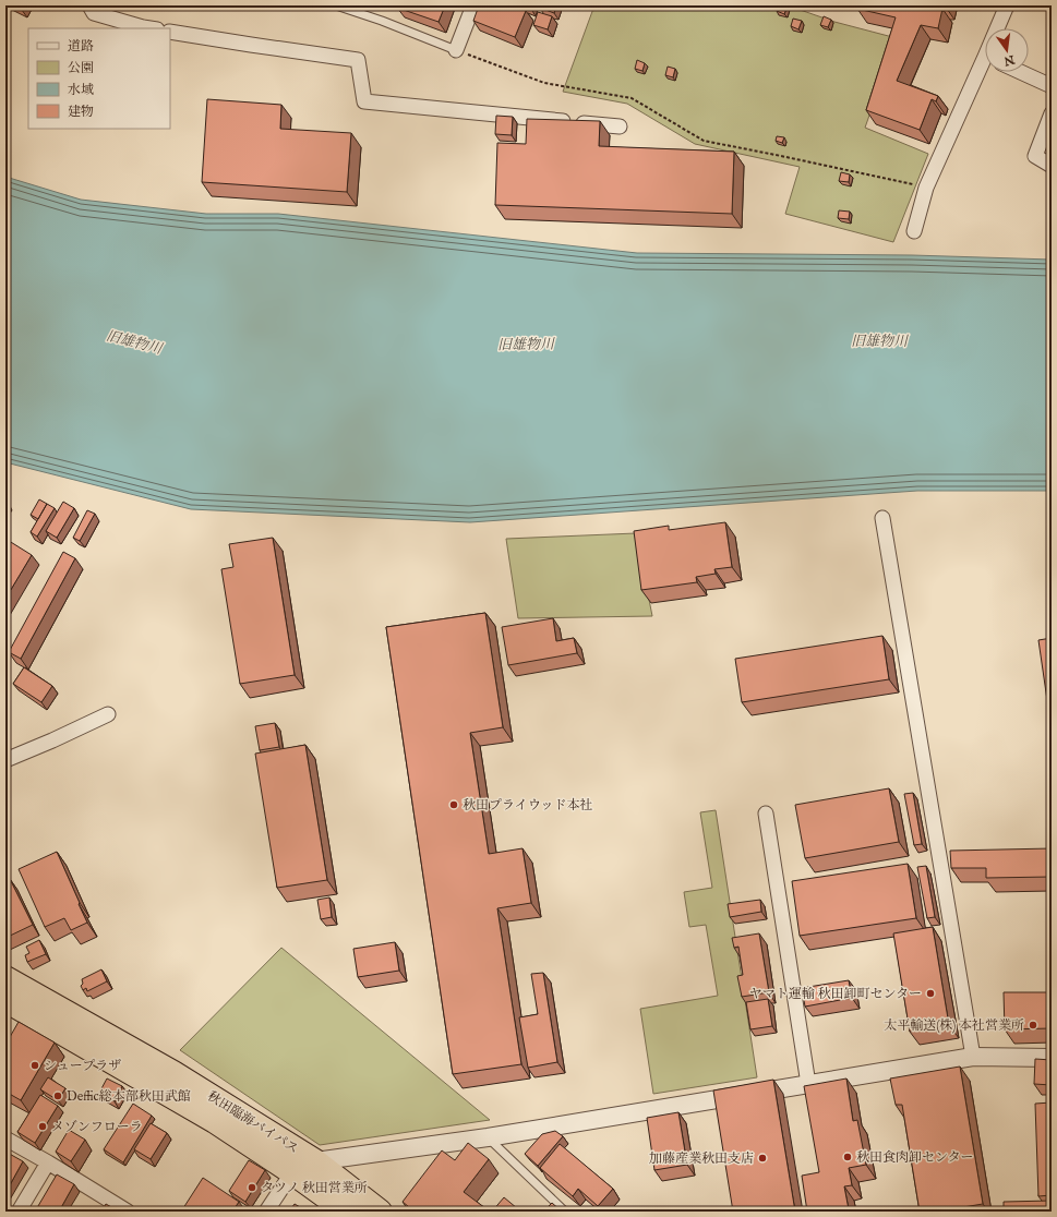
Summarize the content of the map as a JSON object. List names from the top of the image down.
{
  "streets": {
    "highway": ["秋田臨海バイパス"]
  },
  "water": ["旧雄物川"],
  "places": [
    "秋田プライウッド本社",
    "ヤマト運輸 秋田卸町センター",
    "太平輸送(株) 本社営業所",
    "シュープラザ",
    "Deffic総本部秋田武館",
    "メゾンフローラ",
    "秋田食肉卸センター",
    "加藤産業秋田支店",
    "タツノ 秋田営業所"
  ],
  "legend": [
    "道路",
    "公園",
    "水域",
    "建物"
  ],
  "north": "bottom"
}
